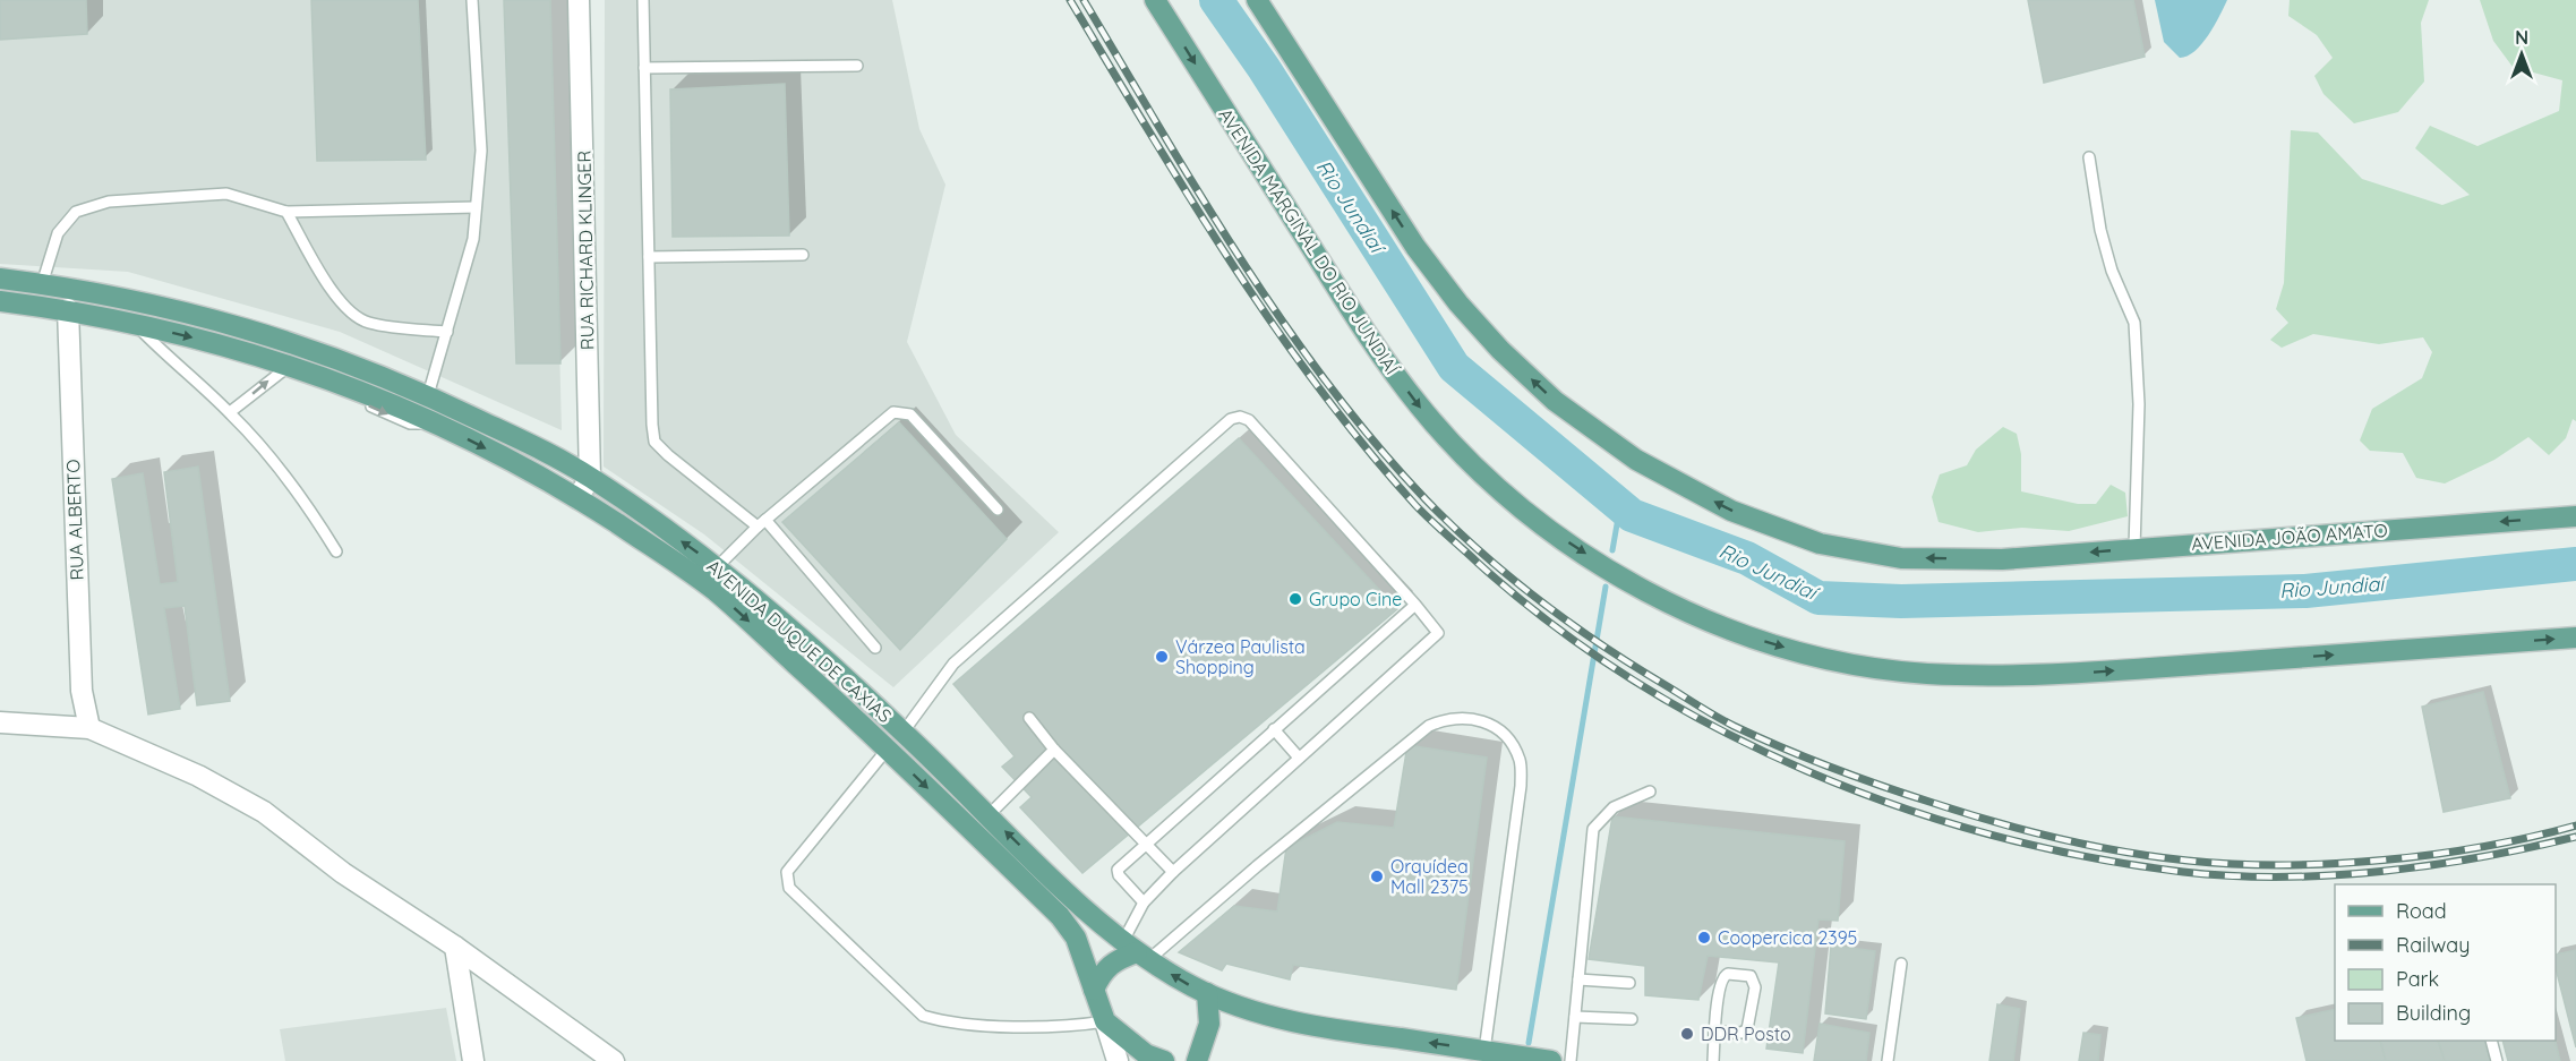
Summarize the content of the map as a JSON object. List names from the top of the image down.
{
  "streets": {
    "main road": ["AVENIDA MARGINAL DO RIO JUNDIAÍ", "AVENIDA JOÃO AMATO", "AVENIDA DUQUE DE CAXIAS"],
    "street": ["RUA RICHARD KLINGER", "RUA ALBERTO"]
  },
  "crossings": [
    ["RUA RICHARD KLINGER", "AVENIDA DUQUE DE CAXIAS"],
    ["RUA ALBERTO", "AVENIDA DUQUE DE CAXIAS"]
  ],
  "one_way": ["AVENIDA MARGINAL DO RIO JUNDIAÍ", "AVENIDA JOÃO AMATO"],
  "water": ["Rio Jundiaí"],
  "places": [
    "Grupo Cine",
    "Várzea Paulista Shopping",
    "Orquídea Mall 2375",
    "Coopercica 2395",
    "DDR Posto"
  ],
  "legend": [
    "Road",
    "Railway",
    "Park",
    "Building"
  ],
  "north": "top"
}
